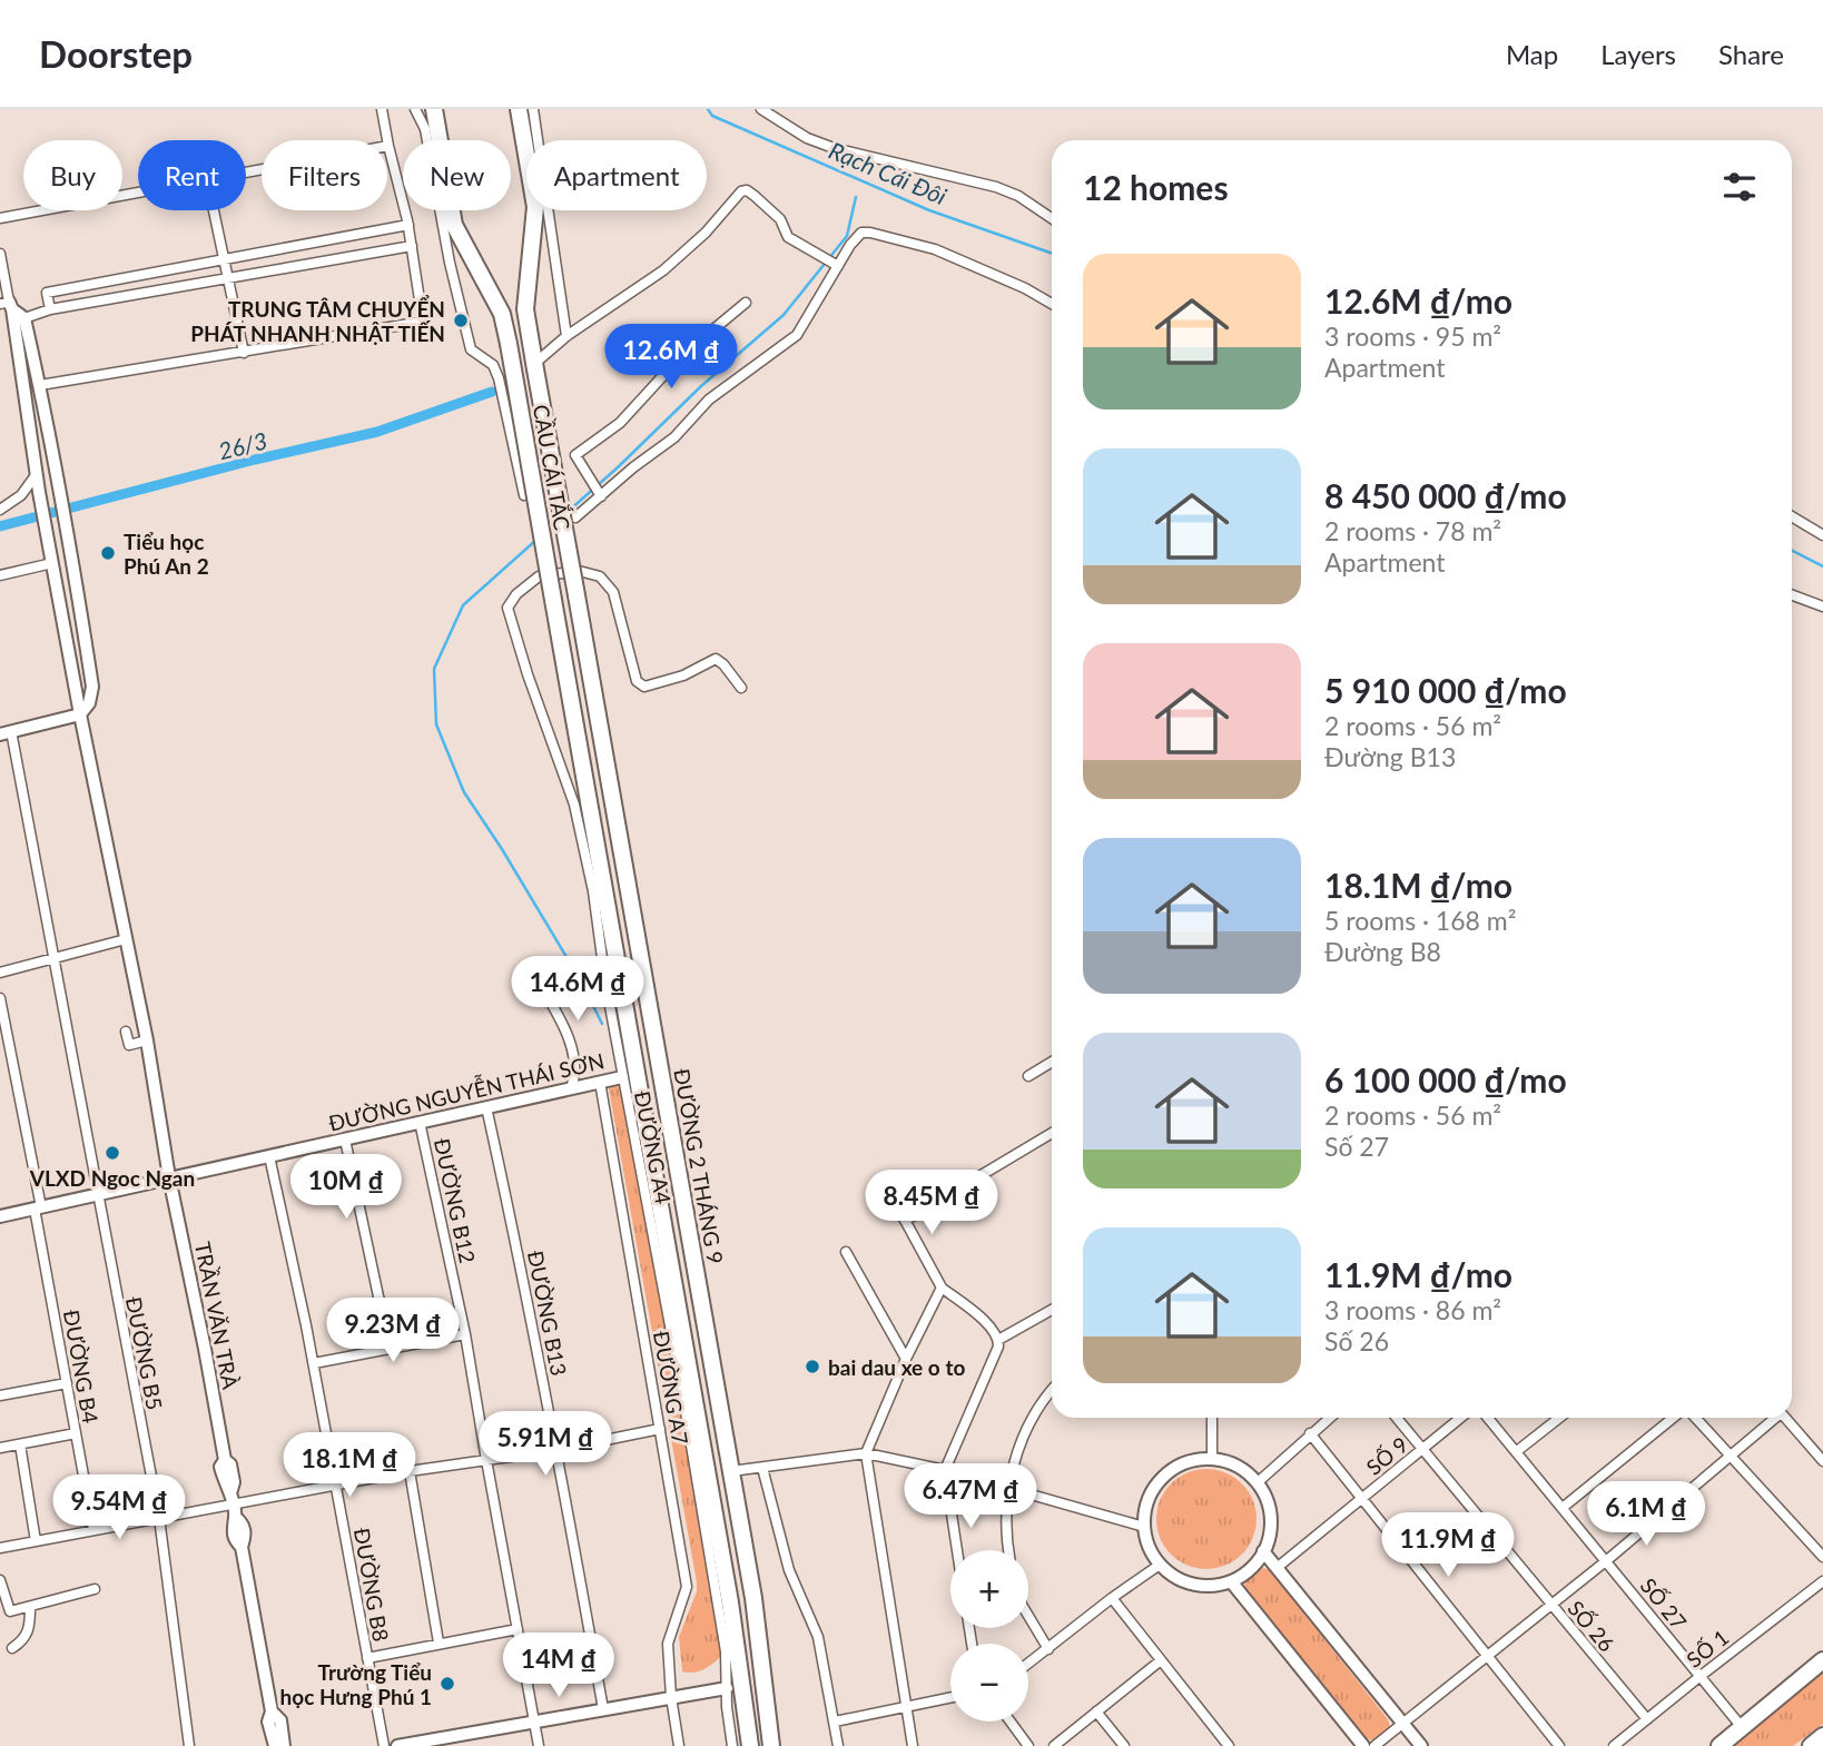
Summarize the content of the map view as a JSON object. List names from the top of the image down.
{
  "streets": {
    "highway": ["CẦU CÁI TẮC", "ĐƯỜNG 2 THÁNG 9"],
    "street": [
      "ĐƯỜNG NGUYỄN THÁI SƠN",
      "ĐƯỜNG A4",
      "ĐƯỜNG B12",
      "ĐƯỜNG B13",
      "TRẦN VĂN TRÀ",
      "ĐƯỜNG B5",
      "ĐƯỜNG B4",
      "ĐƯỜNG A7",
      "SỐ 9",
      "ĐƯỜNG B8",
      "SỐ 27",
      "SỐ 26",
      "SỐ 1"
    ]
  },
  "crossings": [
    ["CẦU CÁI TẮC", "ĐƯỜNG 2 THÁNG 9"],
    ["ĐƯỜNG NGUYỄN THÁI SƠN", "ĐƯỜNG A4"],
    ["ĐƯỜNG NGUYỄN THÁI SƠN", "ĐƯỜNG B12"],
    ["ĐƯỜNG NGUYỄN THÁI SƠN", "ĐƯỜNG B13"],
    ["ĐƯỜNG NGUYỄN THÁI SƠN", "TRẦN VĂN TRÀ"],
    ["ĐƯỜNG NGUYỄN THÁI SƠN", "ĐƯỜNG B5"],
    ["ĐƯỜNG NGUYỄN THÁI SƠN", "ĐƯỜNG B4"],
    ["ĐƯỜNG NGUYỄN THÁI SƠN", "ĐƯỜNG A7"],
    ["ĐƯỜNG NGUYỄN THÁI SƠN", "ĐƯỜNG B8"],
    ["SỐ 9", "SỐ 26"],
    ["SỐ 27", "SỐ 1"],
    ["SỐ 26", "SỐ 1"]
  ],
  "water": ["Rạch Cái Đôi", "26/3"],
  "places": [
    "TRUNG TÂM CHUYỂN PHÁT NHANH NHẬT TIẾN",
    "Tiểu học Phú An 2",
    "VLXD Ngoc Ngan",
    "bai dau xe o to",
    "Trường Tiểu học Hưng Phú 1"
  ],
  "page": {
    "header": "Doorstep",
    "nav": ["Map", "Layers", "Share"],
    "chip": [
      "Buy",
      "Rent",
      "Filters",
      "New",
      "Apartment"
    ],
    "heading": "12 homes",
    "list": [
      {
        "name": "12.6M ₫/mo",
        "note": "3 rooms · 95 m² · Apartment"
      },
      {
        "name": "8 450 000 ₫/mo",
        "note": "2 rooms · 78 m² · Apartment"
      },
      {
        "name": "5 910 000 ₫/mo",
        "note": "2 rooms · 56 m² · Đường B13"
      },
      {
        "name": "18.1M ₫/mo",
        "note": "5 rooms · 168 m² · Đường B8"
      },
      {
        "name": "6 100 000 ₫/mo",
        "note": "2 rooms · 56 m² · Số 27"
      },
      {
        "name": "11.9M ₫/mo",
        "note": "3 rooms · 86 m² · Số 26"
      }
    ],
    "price": [
      "12.6M ₫",
      "14.6M ₫",
      "10M ₫",
      "8.45M ₫",
      "9.23M ₫",
      "5.91M ₫",
      "18.1M ₫",
      "6.47M ₫",
      "9.54M ₫",
      "6.1M ₫",
      "11.9M ₫",
      "14M ₫"
    ],
    "map_buttons": ["+", "−"]
  }
}
